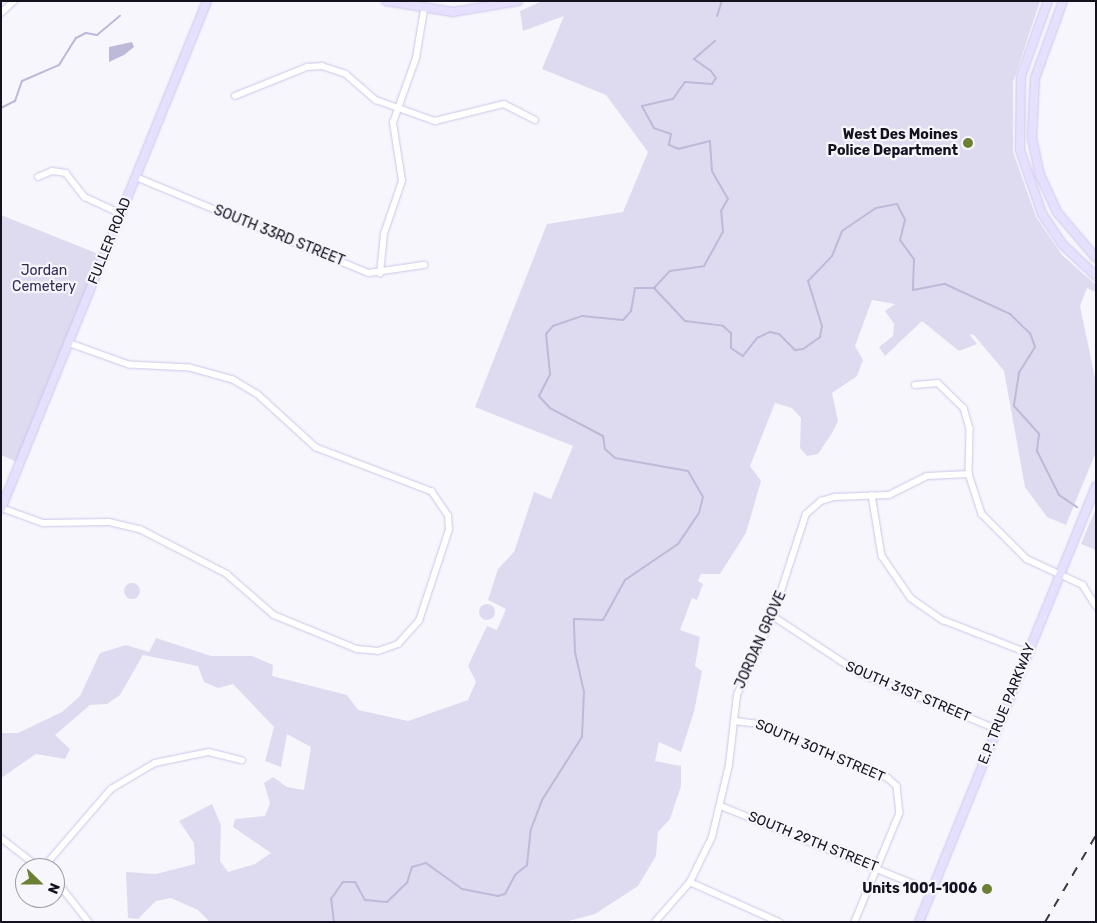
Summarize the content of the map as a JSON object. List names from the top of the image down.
{
  "streets": {
    "main road": ["FULLER ROAD", "E.P. TRUE PARKWAY"],
    "street": [
      "SOUTH 33RD STREET",
      "JORDAN GROVE",
      "SOUTH 31ST STREET",
      "SOUTH 30TH STREET",
      "SOUTH 29TH STREET"
    ]
  },
  "crossings": [
    ["SOUTH 33RD STREET", "FULLER ROAD"],
    ["JORDAN GROVE", "SOUTH 31ST STREET"],
    ["JORDAN GROVE", "SOUTH 30TH STREET"],
    ["JORDAN GROVE", "SOUTH 29TH STREET"],
    ["SOUTH 31ST STREET", "E.P. TRUE PARKWAY"],
    ["E.P. TRUE PARKWAY", "SOUTH 29TH STREET"],
    ["SOUTH 30TH STREET", "SOUTH 29TH STREET"]
  ],
  "parks": ["Jordan Cemetery"],
  "places": ["West Des Moines Police Department", "Units 1001-1006"],
  "north": "right"
}
